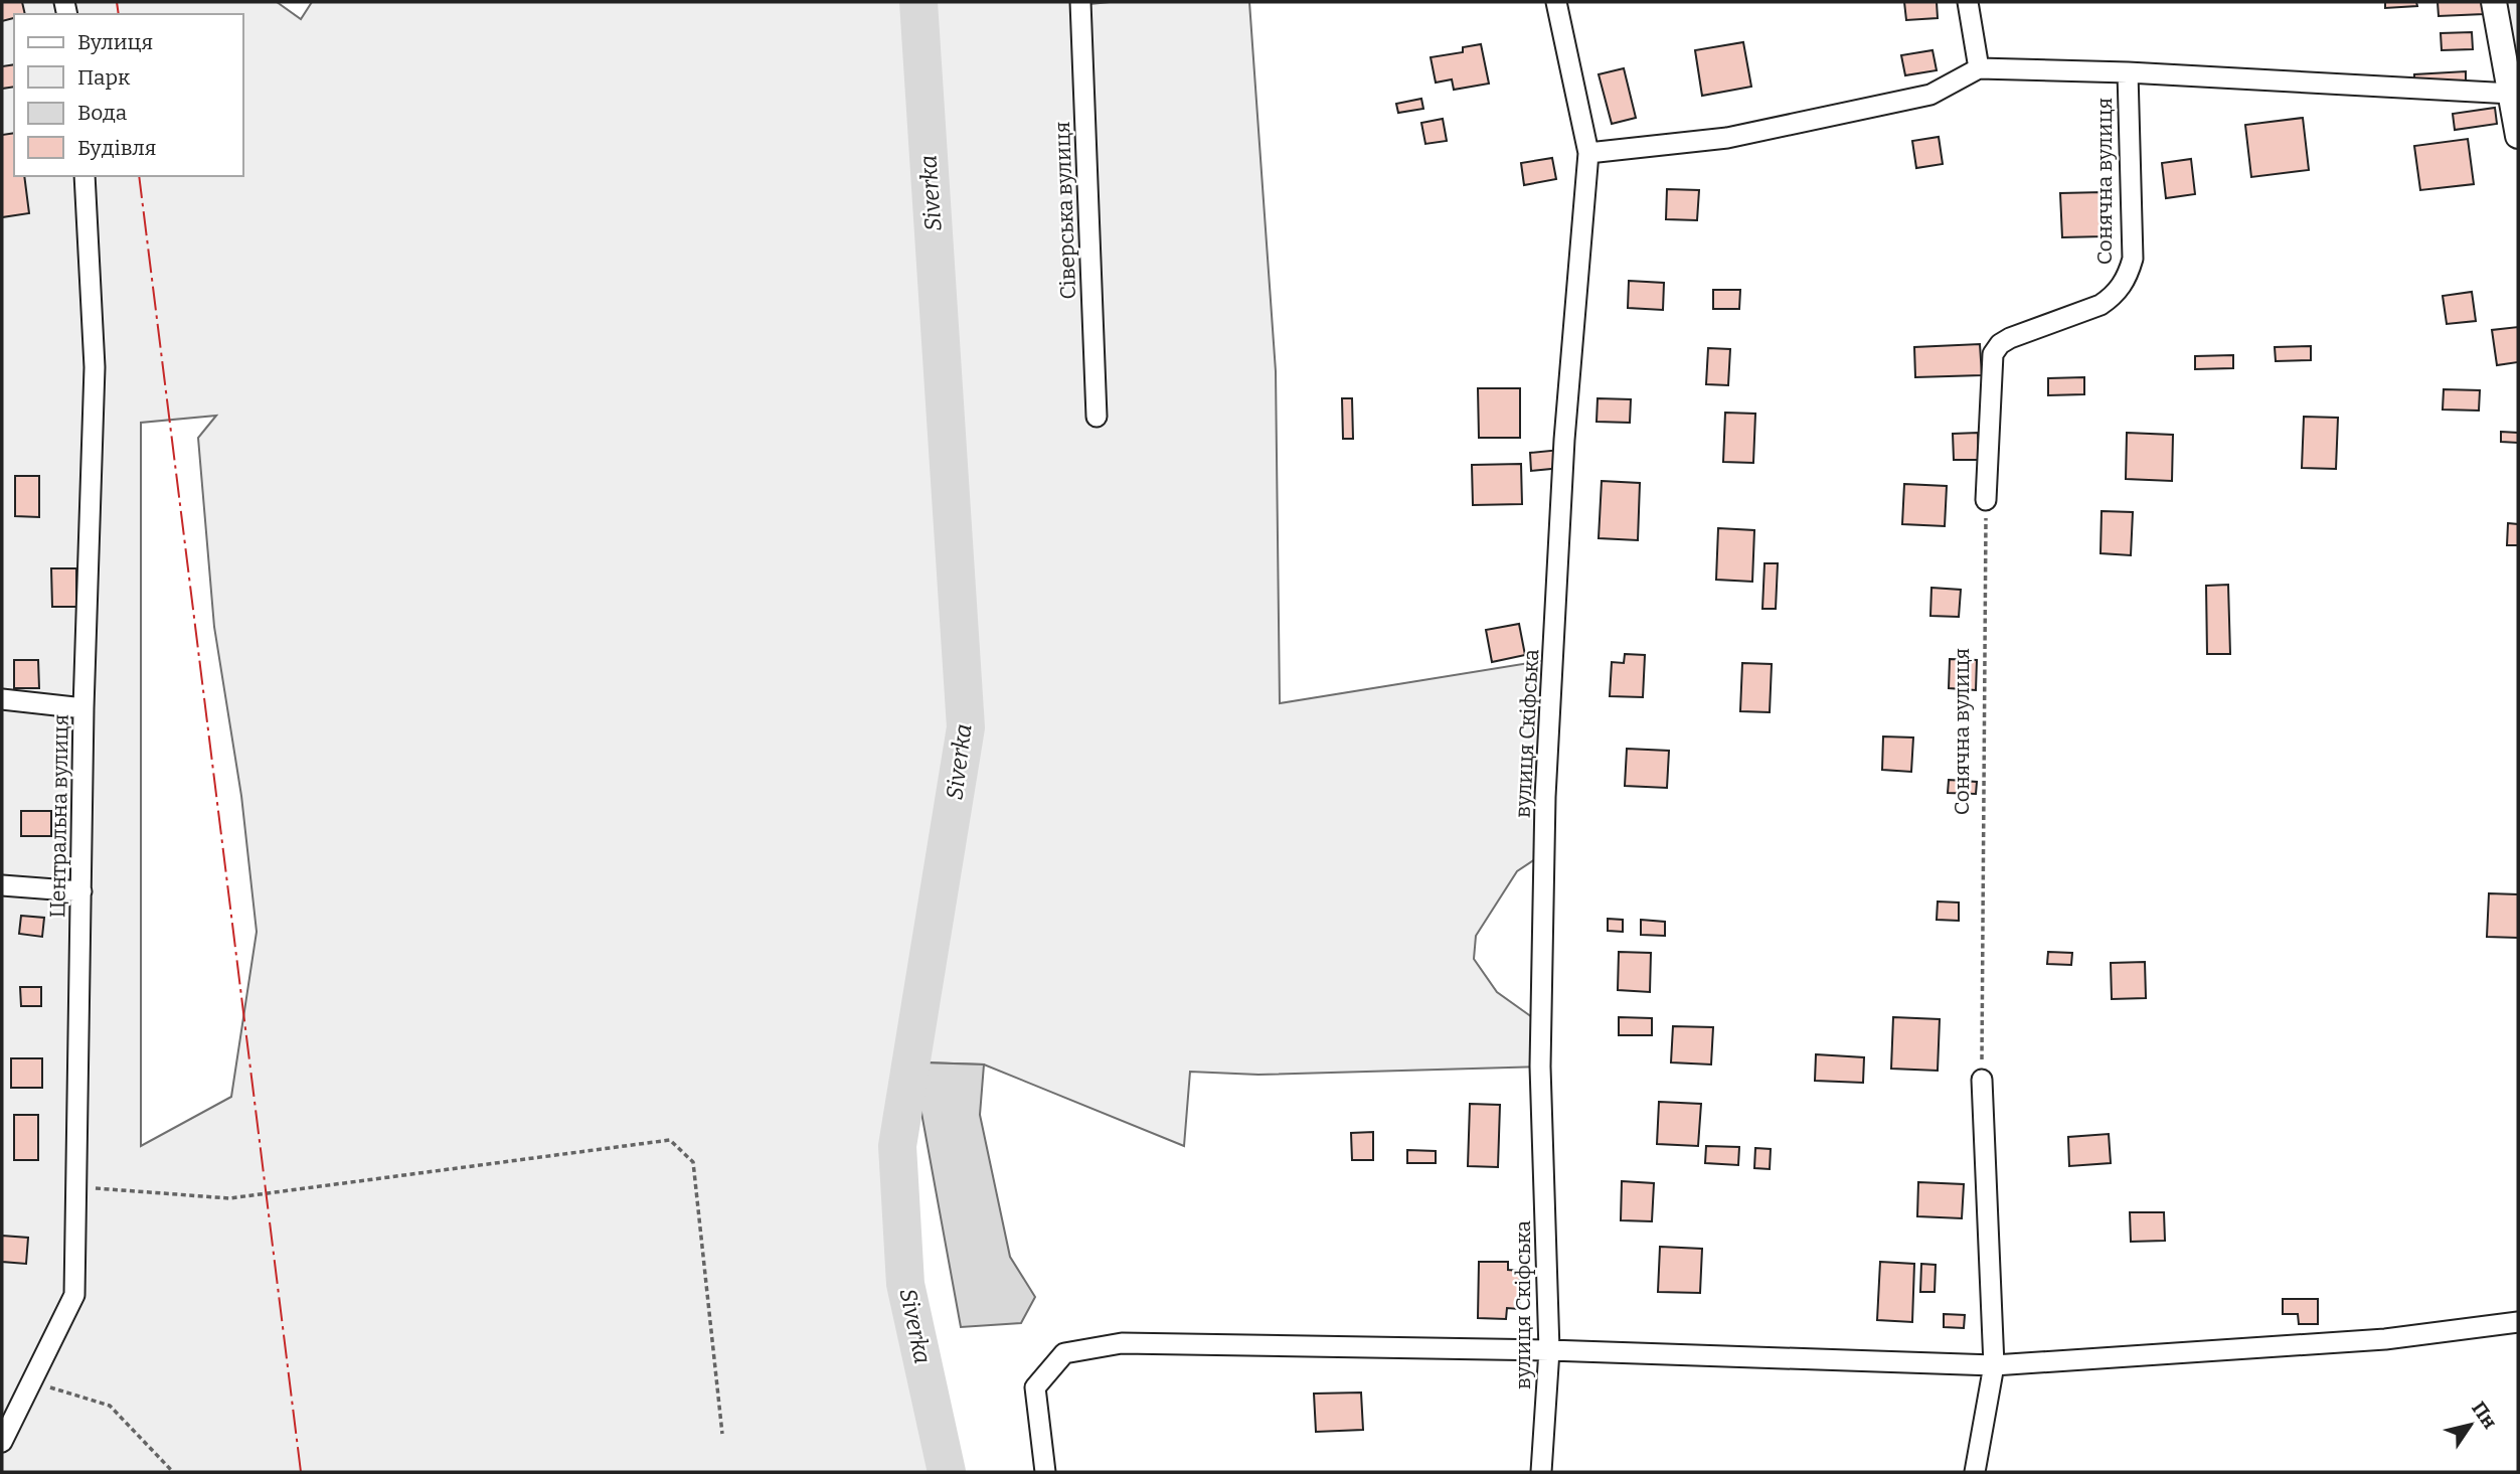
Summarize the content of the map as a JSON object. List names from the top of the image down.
{
  "streets": {
    "street": [
      "Сонячна вулиця",
      "Сіверська вулиця",
      "вулиця Скіфська",
      "Центральна вулиця"
    ]
  },
  "water": ["Siverka"],
  "legend": [
    "Вулиця",
    "Парк",
    "Вода",
    "Будівля"
  ],
  "north": "top right"
}
